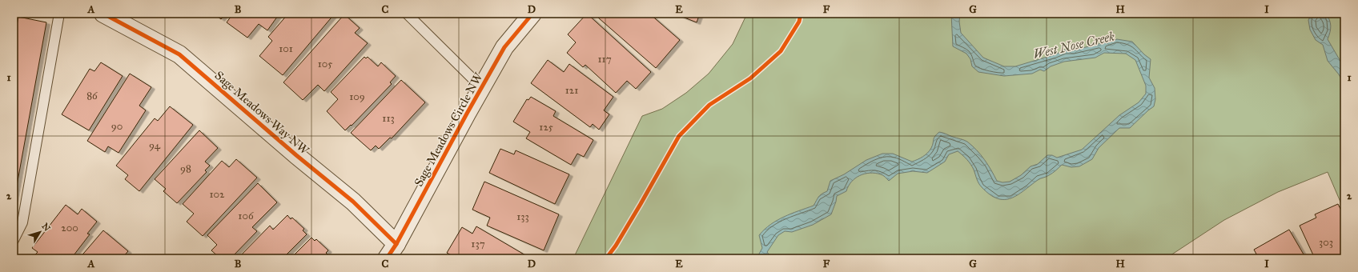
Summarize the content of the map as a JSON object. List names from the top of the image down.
{
  "streets": {
    "street": ["Sage Meadows Way NW", "Sage Meadows Circle NW"]
  },
  "crossings": [
    ["Sage Meadows Way NW", "Sage Meadows Circle NW"]
  ],
  "water": ["West Nose Creek"],
  "house_numbers": [
    "101",
    "117",
    "105",
    "121",
    "86",
    "109",
    "113",
    "90",
    "125",
    "94",
    "98",
    "102",
    "106",
    "133",
    "200",
    "303",
    "137"
  ],
  "north": "top right",
  "grid": {
    "columns": [
      "A",
      "B",
      "C",
      "D",
      "E",
      "F",
      "G",
      "H",
      "I"
    ],
    "rows": ["1", "2"]
  }
}
